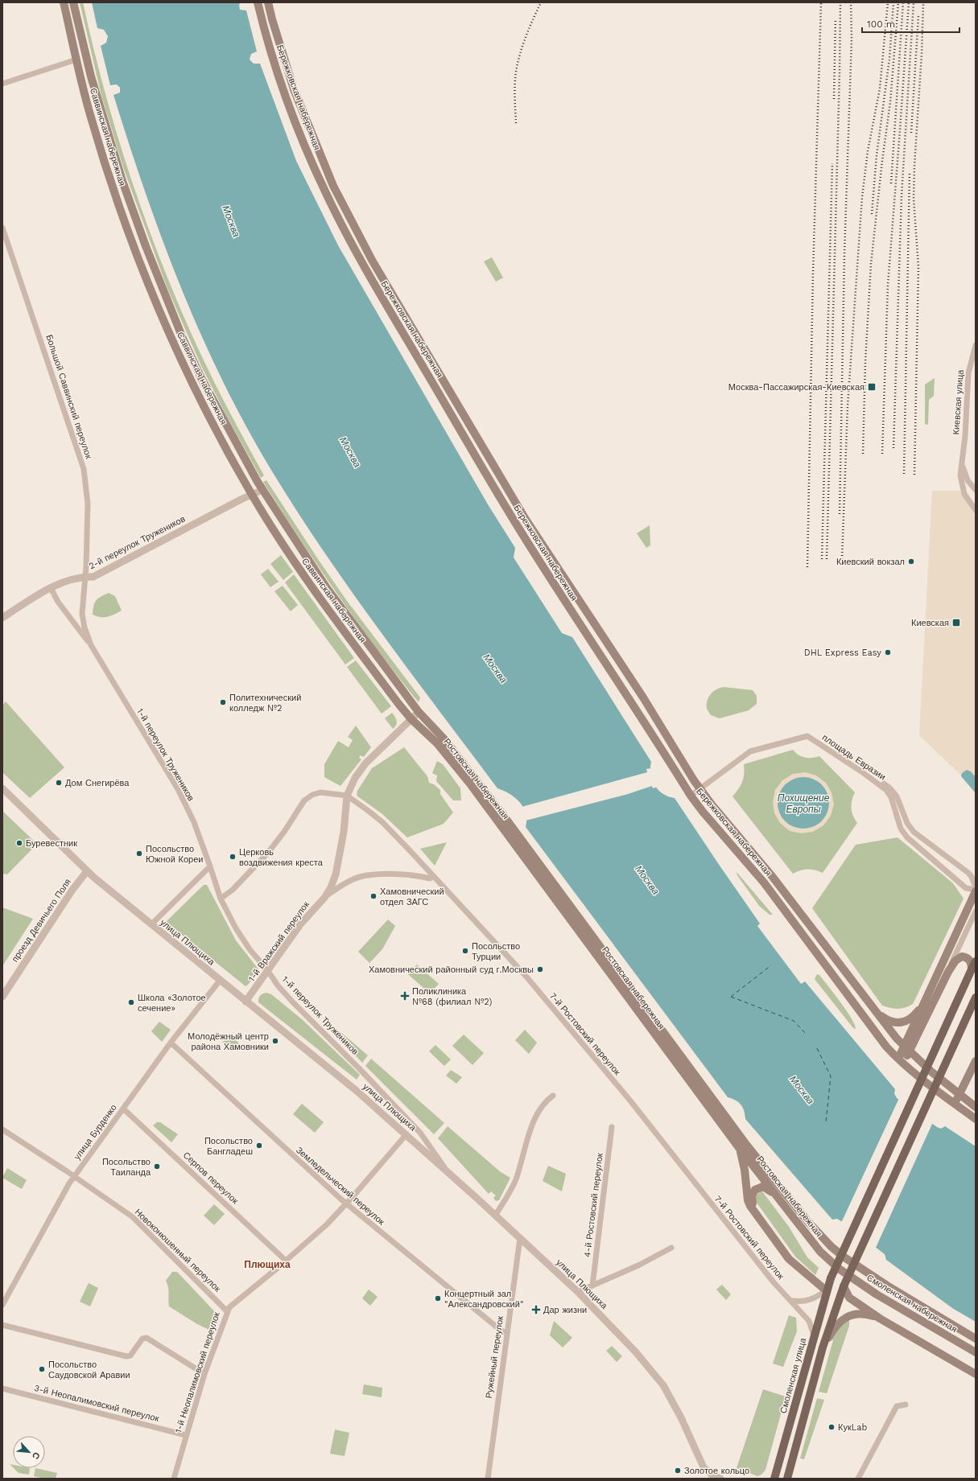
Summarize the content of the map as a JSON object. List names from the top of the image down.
{
  "streets": {
    "main road": [
      "Бережковская набережная",
      "Саввинская набережная",
      "Ростовская набережная",
      "Смоленская набережная",
      "Смоленская улица"
    ],
    "street": [
      "Большой Саввинский переулок",
      "Киевская улица",
      "2-й переулок Тружеников",
      "1-й переулок Тружеников",
      "площадь Евразии",
      "проезд Девичьего Поля",
      "1-й Вражский переулок",
      "улица Плющиха",
      "7-й Ростовский переулок",
      "улица Бурденко",
      "Серпов переулок",
      "Земледельческий переулок",
      "4-й Ростовский переулок",
      "Новоконюшенный переулок",
      "Ружейный переулок",
      "1-й Неопалимовский переулок",
      "3-й Неопалимовский переулок"
    ]
  },
  "crossings": [
    ["Бережковская набережная", "площадь Евразии"],
    ["Саввинская набережная", "2-й переулок Тружеников"],
    ["Саввинская набережная", "Ростовская набережная"],
    ["Саввинская набережная", "1-й Вражский переулок"],
    ["Большой Саввинский переулок", "2-й переулок Тружеников"],
    ["Большой Саввинский переулок", "1-й переулок Тружеников"],
    ["2-й переулок Тружеников", "1-й переулок Тружеников"],
    ["1-й переулок Тружеников", "1-й Вражский переулок"],
    ["1-й переулок Тружеников", "улица Плющиха"],
    ["Ростовская набережная", "1-й Вражский переулок"],
    ["Ростовская набережная", "Смоленская набережная"],
    ["проезд Девичьего Поля", "улица Плющиха"],
    ["1-й Вражский переулок", "улица Плющиха"],
    ["1-й Вражский переулок", "7-й Ростовский переулок"],
    ["улица Плющиха", "улица Бурденко"],
    ["улица Плющиха", "Ружейный переулок"],
    ["улица Плющиха", "1-й Неопалимовский переулок"],
    ["7-й Ростовский переулок", "Смоленская улица"],
    ["улица Бурденко", "Серпов переулок"],
    ["улица Бурденко", "Земледельческий переулок"],
    ["улица Бурденко", "Новоконюшенный переулок"],
    ["Серпов переулок", "1-й Неопалимовский переулок"],
    ["Земледельческий переулок", "Ружейный переулок"],
    ["Земледельческий переулок", "1-й Неопалимовский переулок"],
    ["Новоконюшенный переулок", "1-й Неопалимовский переулок"],
    ["1-й Неопалимовский переулок", "3-й Неопалимовский переулок"]
  ],
  "districts": ["Плющиха"],
  "water": ["Москва", "Похищение Европы"],
  "places": {
    "transit": ["Москва-Пассажирская-Киевская", "Киевская"],
    "other": [
      "Киевский вокзал",
      "DHL Express Easy",
      "Политехнический колледж №2",
      "Дом Снегирёва",
      "Буревестник",
      "Посольство Южной Кореи",
      "Церковь воздвижения креста",
      "Хамовнический отдел ЗАГС",
      "Посольство Турции",
      "Хамовнический районный суд г.Москвы",
      "Школа «Золотое сечение»",
      "Молодёжный центр района Хамовники",
      "Посольство Бангладеш",
      "Посольство Таиланда",
      "Концертный зал \"Александровский\"",
      "Посольство Саудовской Аравии",
      "КукLab",
      "Золотое кольцо"
    ],
    "health": ["Поликлиника №68 (филиал №2)", "Дар жизни"]
  },
  "scale_bar": "100 m",
  "north": "bottom right"
}
